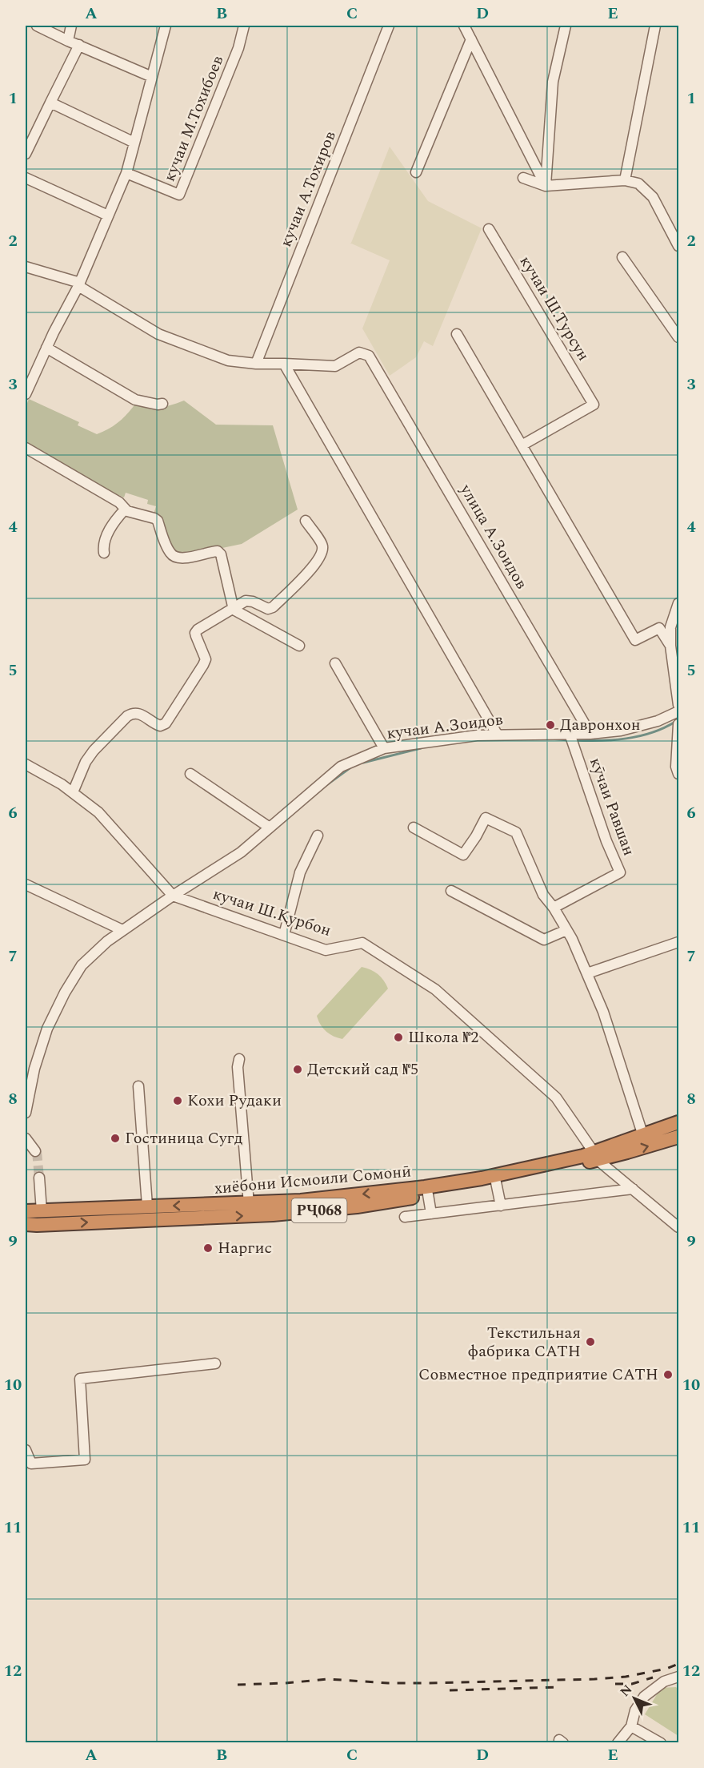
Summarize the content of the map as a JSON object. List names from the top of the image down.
{
  "streets": {
    "highway": ["хиёбони Исмоили Сомонӣ", "РҶ068"],
    "street": [
      "кучаи М.Тохибоев",
      "кучаи А.Тохиров",
      "кучаи Ш.Турсун",
      "улица А.Зоидов",
      "кучаи А.Зоидов",
      "кӯчаи Равшан",
      "кучаи Ш.Қурбон"
    ]
  },
  "crossings": [
    ["улица А.Зоидов", "кучаи А.Зоидов"],
    ["кучаи А.Зоидов", "кӯчаи Равшан"],
    ["кучаи А.Зоидов", "кучаи Ш.Қурбон"],
    ["кучаи Ш.Қурбон", "хиёбони Исмоили Сомонӣ"],
    ["кучаи Ш.Қурбон", "РҶ068"],
    ["хиёбони Исмоили Сомонӣ", "РҶ068"]
  ],
  "places": [
    "Давронхон",
    "Школа №2",
    "Детский сад №5",
    "Кохи Рудаки",
    "Гостиница Сугд",
    "Наргис",
    "Текстильная фабрика САТН",
    "Совместное предприятие CATH"
  ],
  "north": "top left",
  "grid": {
    "columns": [
      "A",
      "B",
      "C",
      "D",
      "E"
    ],
    "rows": [
      "1",
      "2",
      "3",
      "4",
      "5",
      "6",
      "7",
      "8",
      "9",
      "10",
      "11",
      "12"
    ]
  }
}
